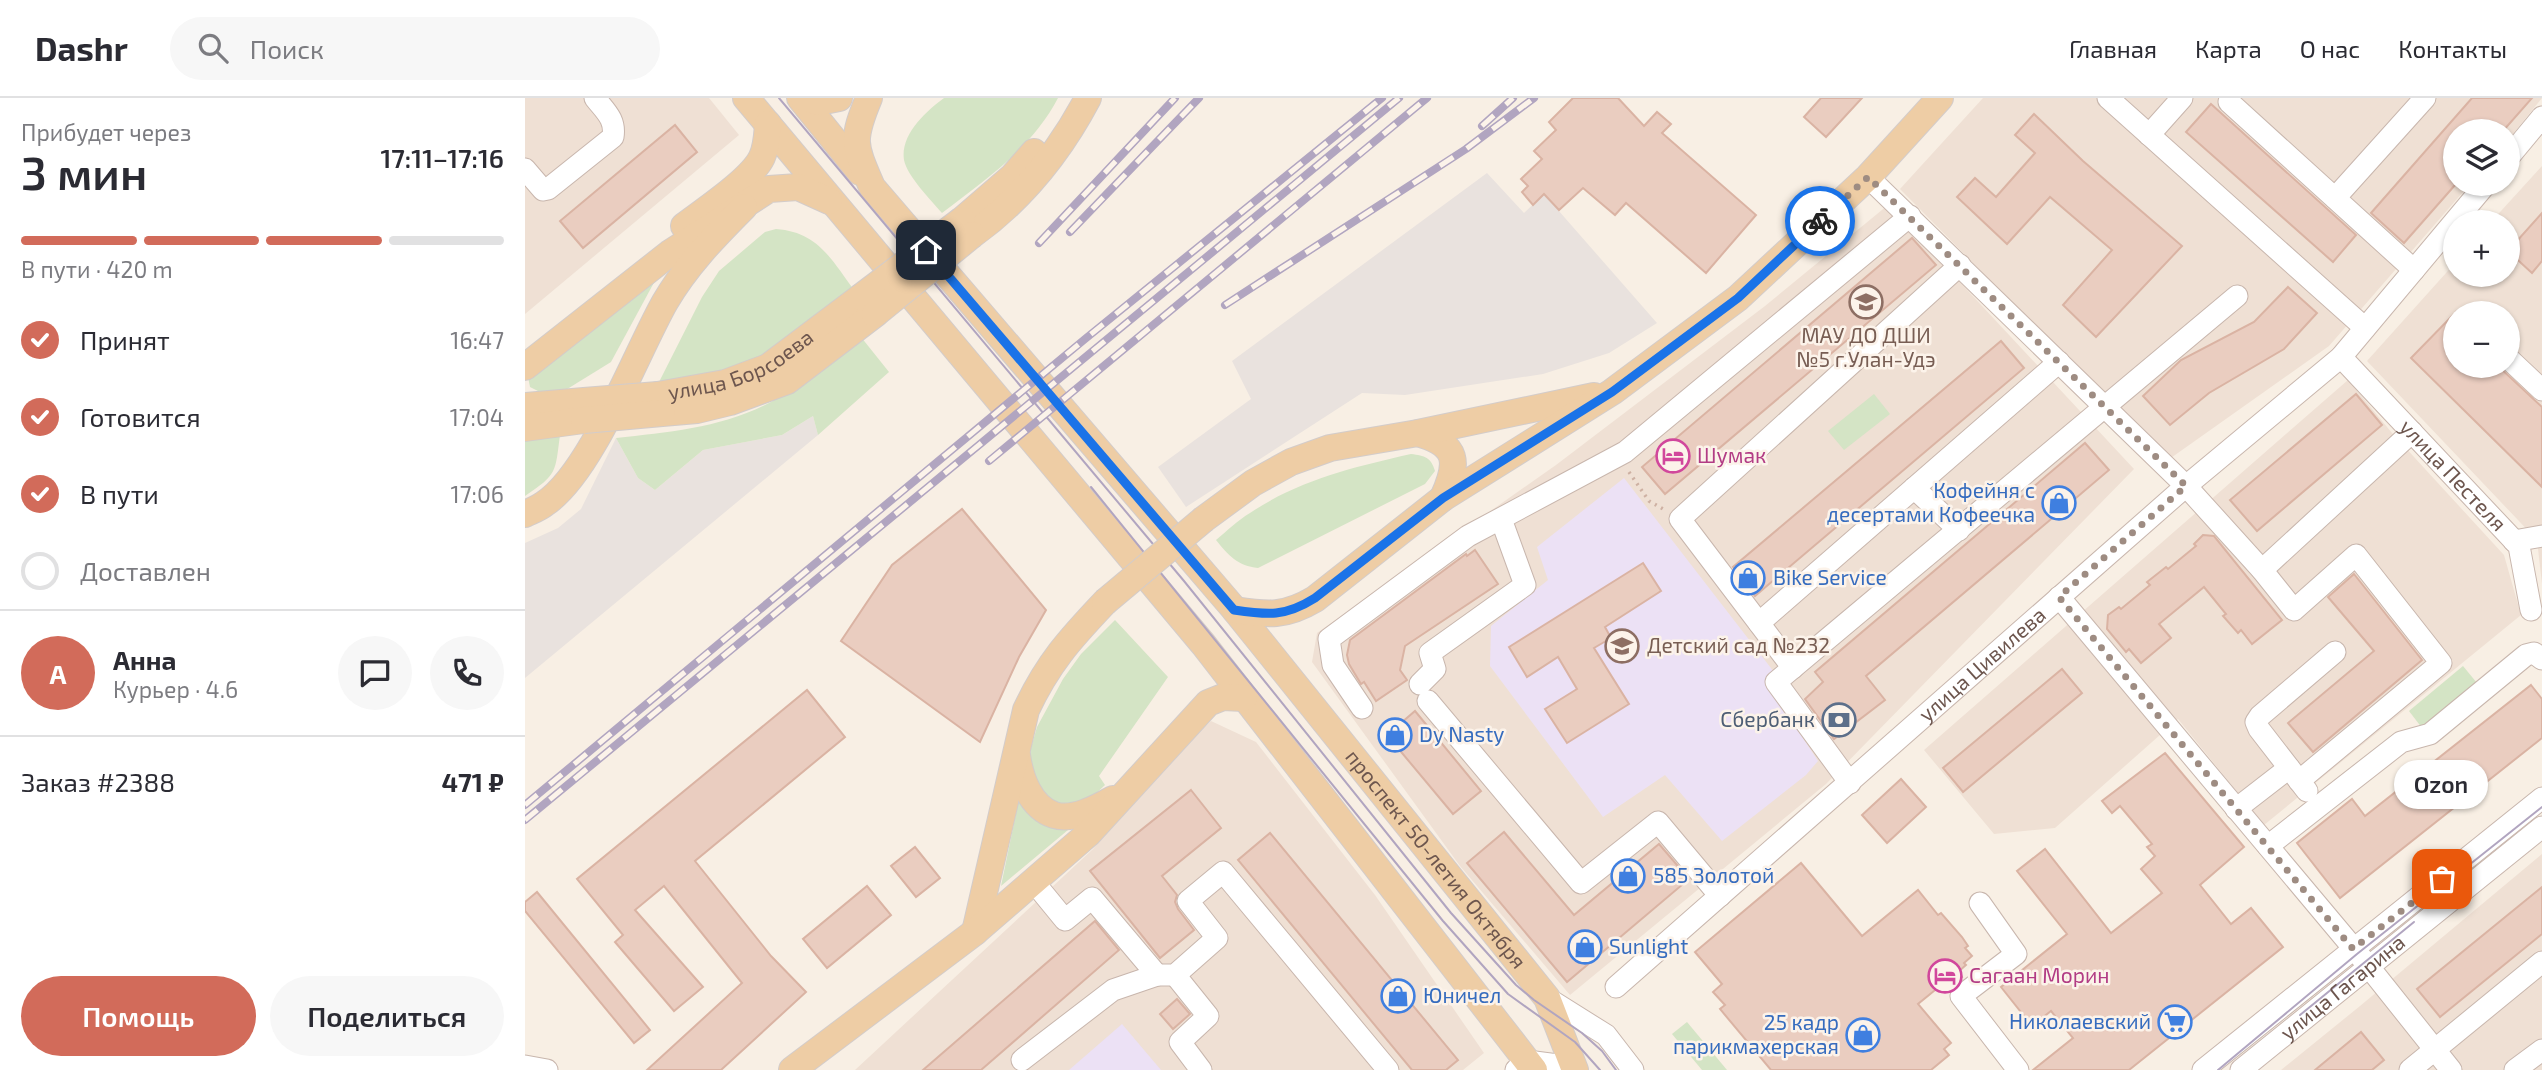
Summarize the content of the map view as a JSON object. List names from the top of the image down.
{
  "streets": {
    "main road": ["проспект 50-летия Октября"],
    "street": ["улица Пестеля", "улица Цивилева", "улица Гагарина"]
  },
  "crossings": [
    ["улица Пестеля", "улица Цивилева"]
  ],
  "places": {
    "school or university": ["МАУ ДО ДШИ №5 г.Улан-Удэ", "Детский сад №232"],
    "hotel": ["Шумак", "Сагаан Морин"],
    "shop": [
      "Кофейня с десертами Кофеечка",
      "Bike Service",
      "Dy Nasty",
      "585 Золотой",
      "Sunlight",
      "Юничел",
      "25 кадр парикмахерская"
    ],
    "bank": ["Сбербанк"],
    "other": ["Ozon"],
    "supermarket": ["Николаевский"]
  },
  "page": {
    "header": "Dashr",
    "search": "Поиск",
    "nav": [
      "Главная",
      "Карта",
      "О нас",
      "Контакты"
    ],
    "heading": ["3 мин", "Прибудет через", "17:11–17:16"],
    "panel": [
      "Анна",
      "Курьер · 4.6",
      "Заказ #2388",
      "471 ₽"
    ],
    "map_buttons": ["+", "−"],
    "bar": "В пути · 420 m",
    "list": [
      ["Принят", "16:47"],
      ["Готовится", "17:04"],
      ["В пути", "17:06"],
      "Доставлен"
    ],
    "round": "А",
    "bubble": "Ozon",
    "buttons": ["Помощь", "Поделиться"]
  }
}
